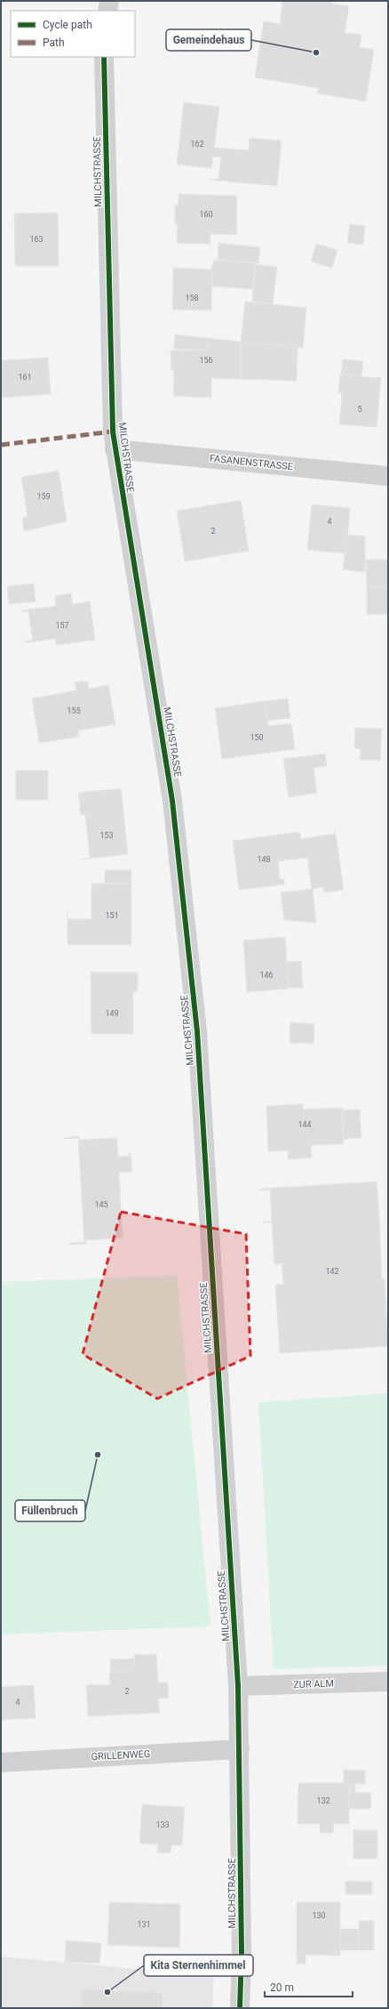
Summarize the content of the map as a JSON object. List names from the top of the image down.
{
  "streets": {
    "street": [
      "MILCHSTRASSE",
      "FASANENSTRASSE",
      "ZUR ALM",
      "GRILLENWEG"
    ]
  },
  "crossings": [
    ["MILCHSTRASSE", "FASANENSTRASSE"],
    ["MILCHSTRASSE", "ZUR ALM"],
    ["MILCHSTRASSE", "GRILLENWEG"]
  ],
  "places": ["Gemeindehaus", "Füllenbruch", "Kita Sternenhimmel"],
  "house_numbers": [
    "162",
    "160",
    "163",
    "158",
    "156",
    "161",
    "5",
    "159",
    "4",
    "2",
    "157",
    "155",
    "150",
    "153",
    "148",
    "151",
    "146",
    "149",
    "144",
    "145",
    "142",
    "2",
    "4",
    "132",
    "133",
    "130",
    "131"
  ],
  "legend": ["Cycle path", "Path"],
  "scale_bar": "20 m"
}
